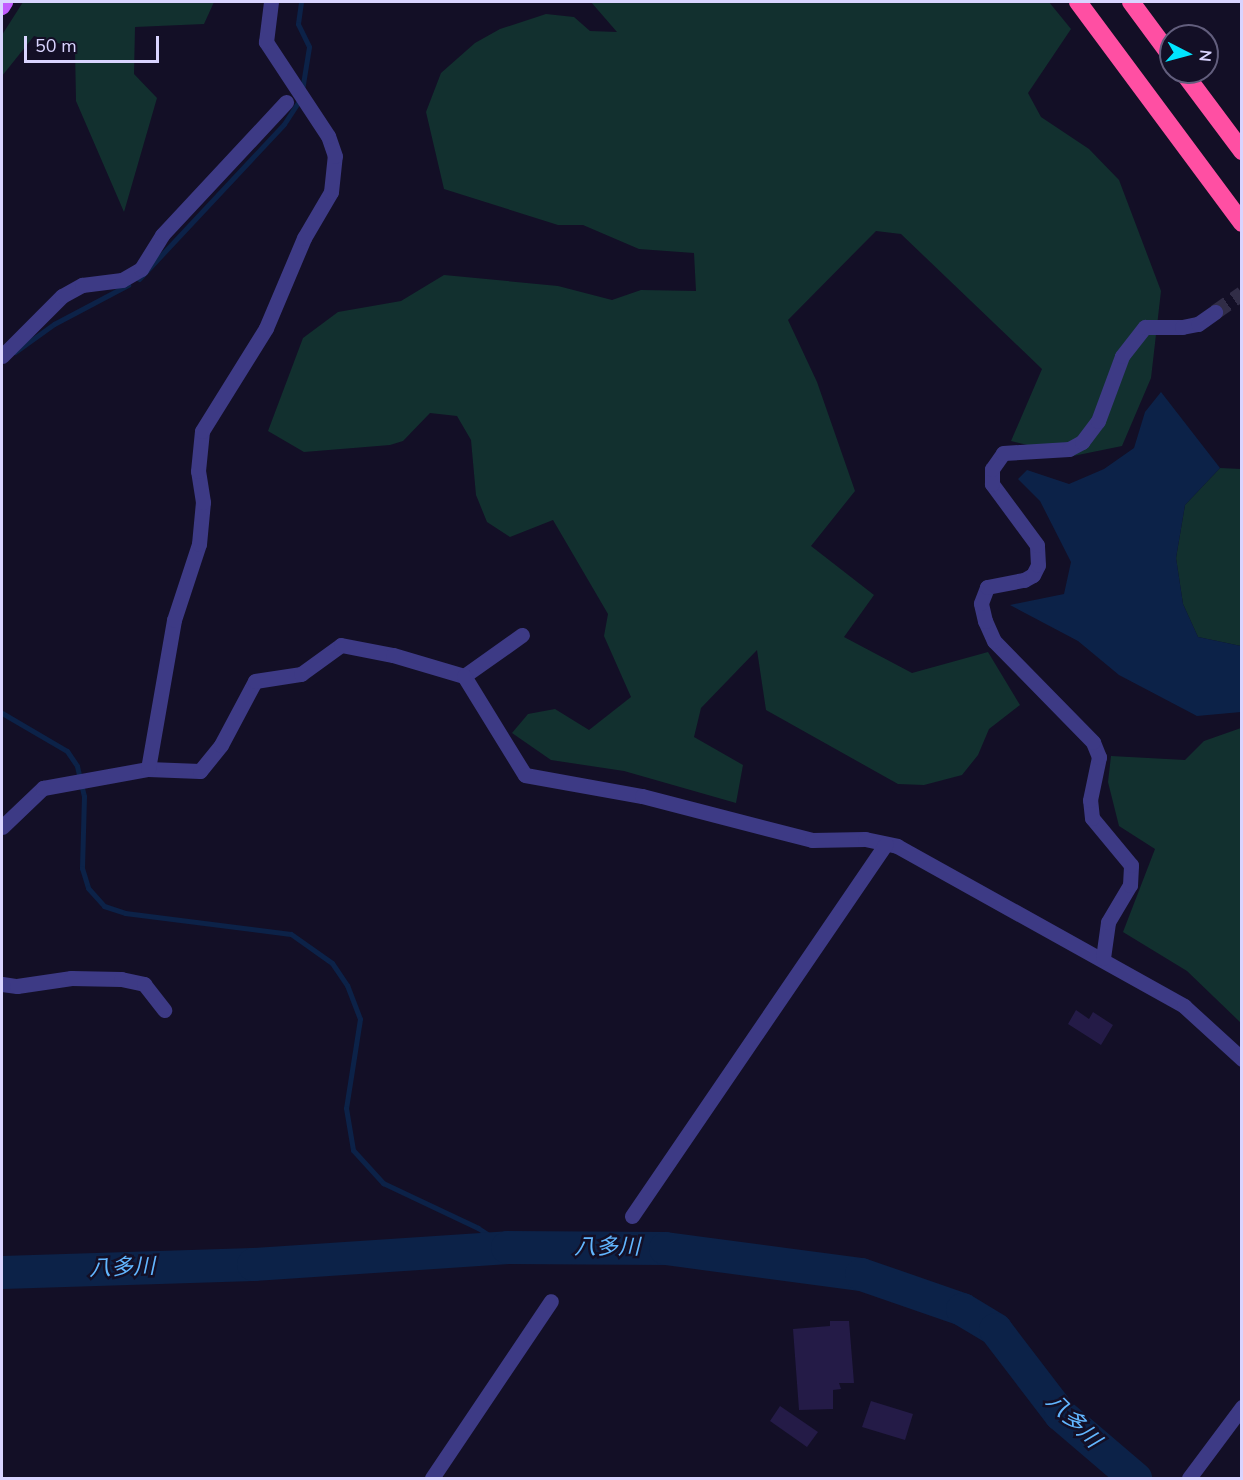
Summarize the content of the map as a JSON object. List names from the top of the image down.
{
  "water": ["八多川"],
  "scale_bar": "50 m",
  "north": "right"
}
